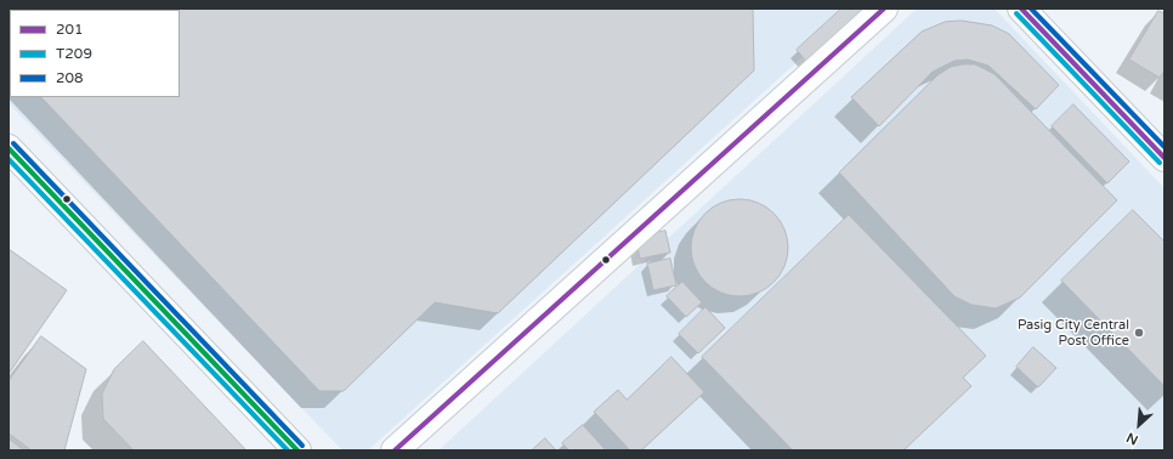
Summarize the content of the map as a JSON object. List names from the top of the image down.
{
  "places": ["Pasig City Central Post Office"],
  "lines": ["transit line 201", "transit line 208", "transit line T209"],
  "legend": ["201", "T209", "208"],
  "north": "bottom left"
}
